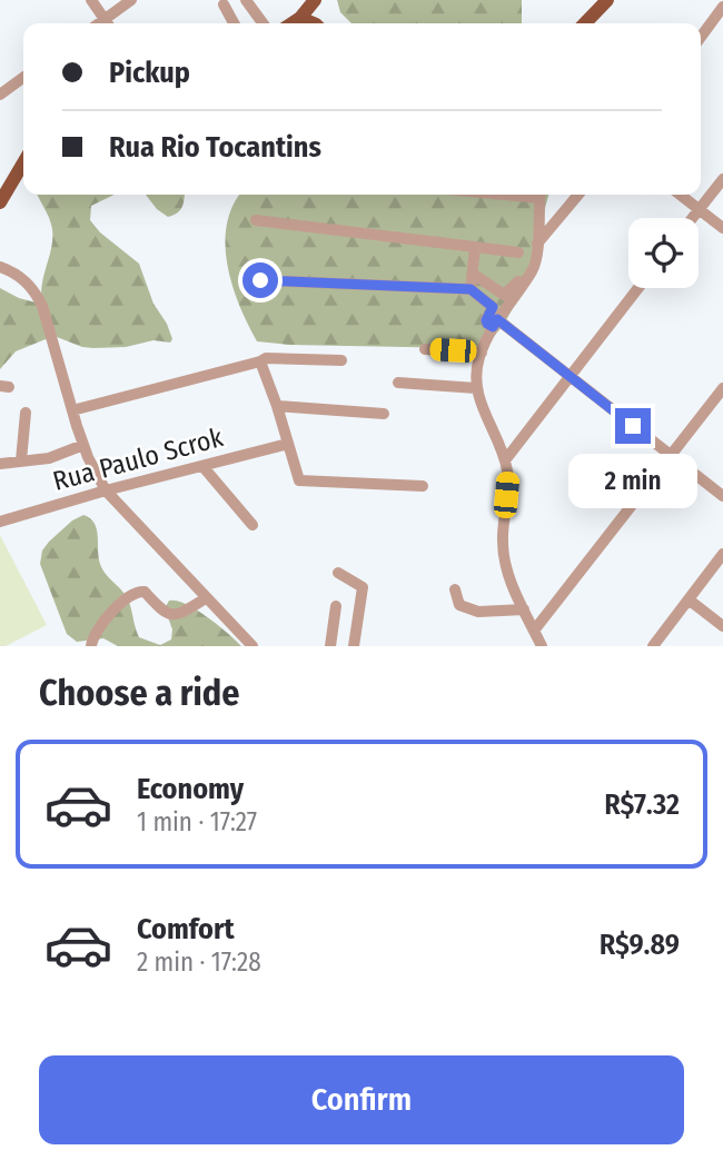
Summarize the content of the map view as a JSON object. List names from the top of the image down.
{
  "streets": {
    "street": ["Rua Paulo Scrok"]
  },
  "page": {
    "banner": ["Pickup", "Rua Rio Tocantins"],
    "bubble": "2 min",
    "heading": "Choose a ride",
    "list": [
      {
        "name": "Economy",
        "note": "1 min · 17:27",
        "value": "R$7.32"
      },
      {
        "name": "Comfort",
        "note": "2 min · 17:28",
        "value": "R$9.89"
      }
    ],
    "buttons": "Confirm"
  }
}
